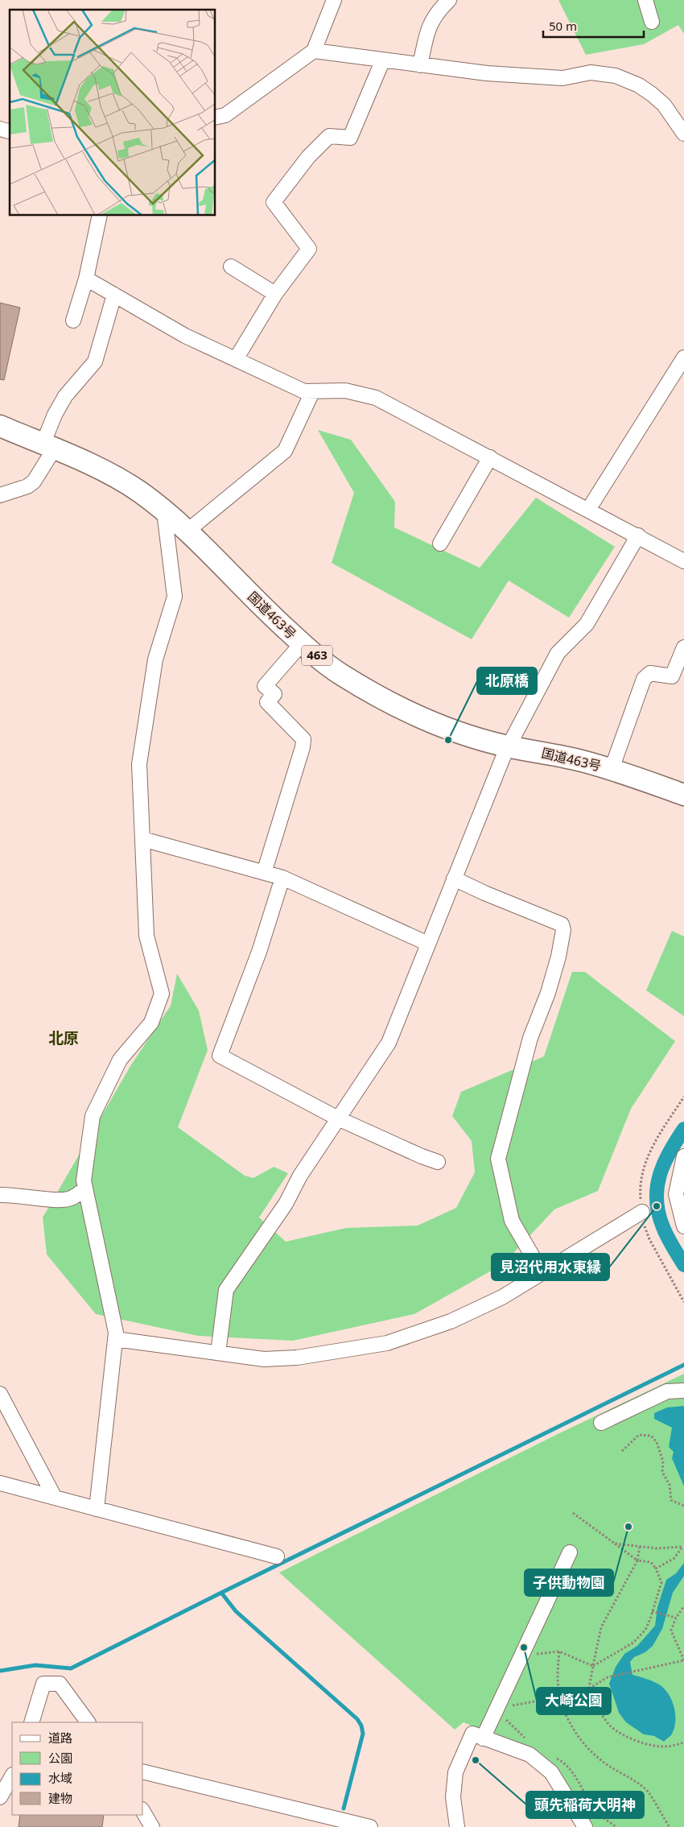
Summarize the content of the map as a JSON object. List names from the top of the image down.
{
  "streets": {
    "highway": ["国道463号", "463"]
  },
  "districts": ["北原"],
  "places": [
    "北原橋",
    "見沼代用水東縁",
    "子供動物園",
    "大崎公園",
    "頭先稲荷大明神"
  ],
  "legend": [
    "道路",
    "公園",
    "水域",
    "建物"
  ],
  "scale_bar": "50 m"
}
